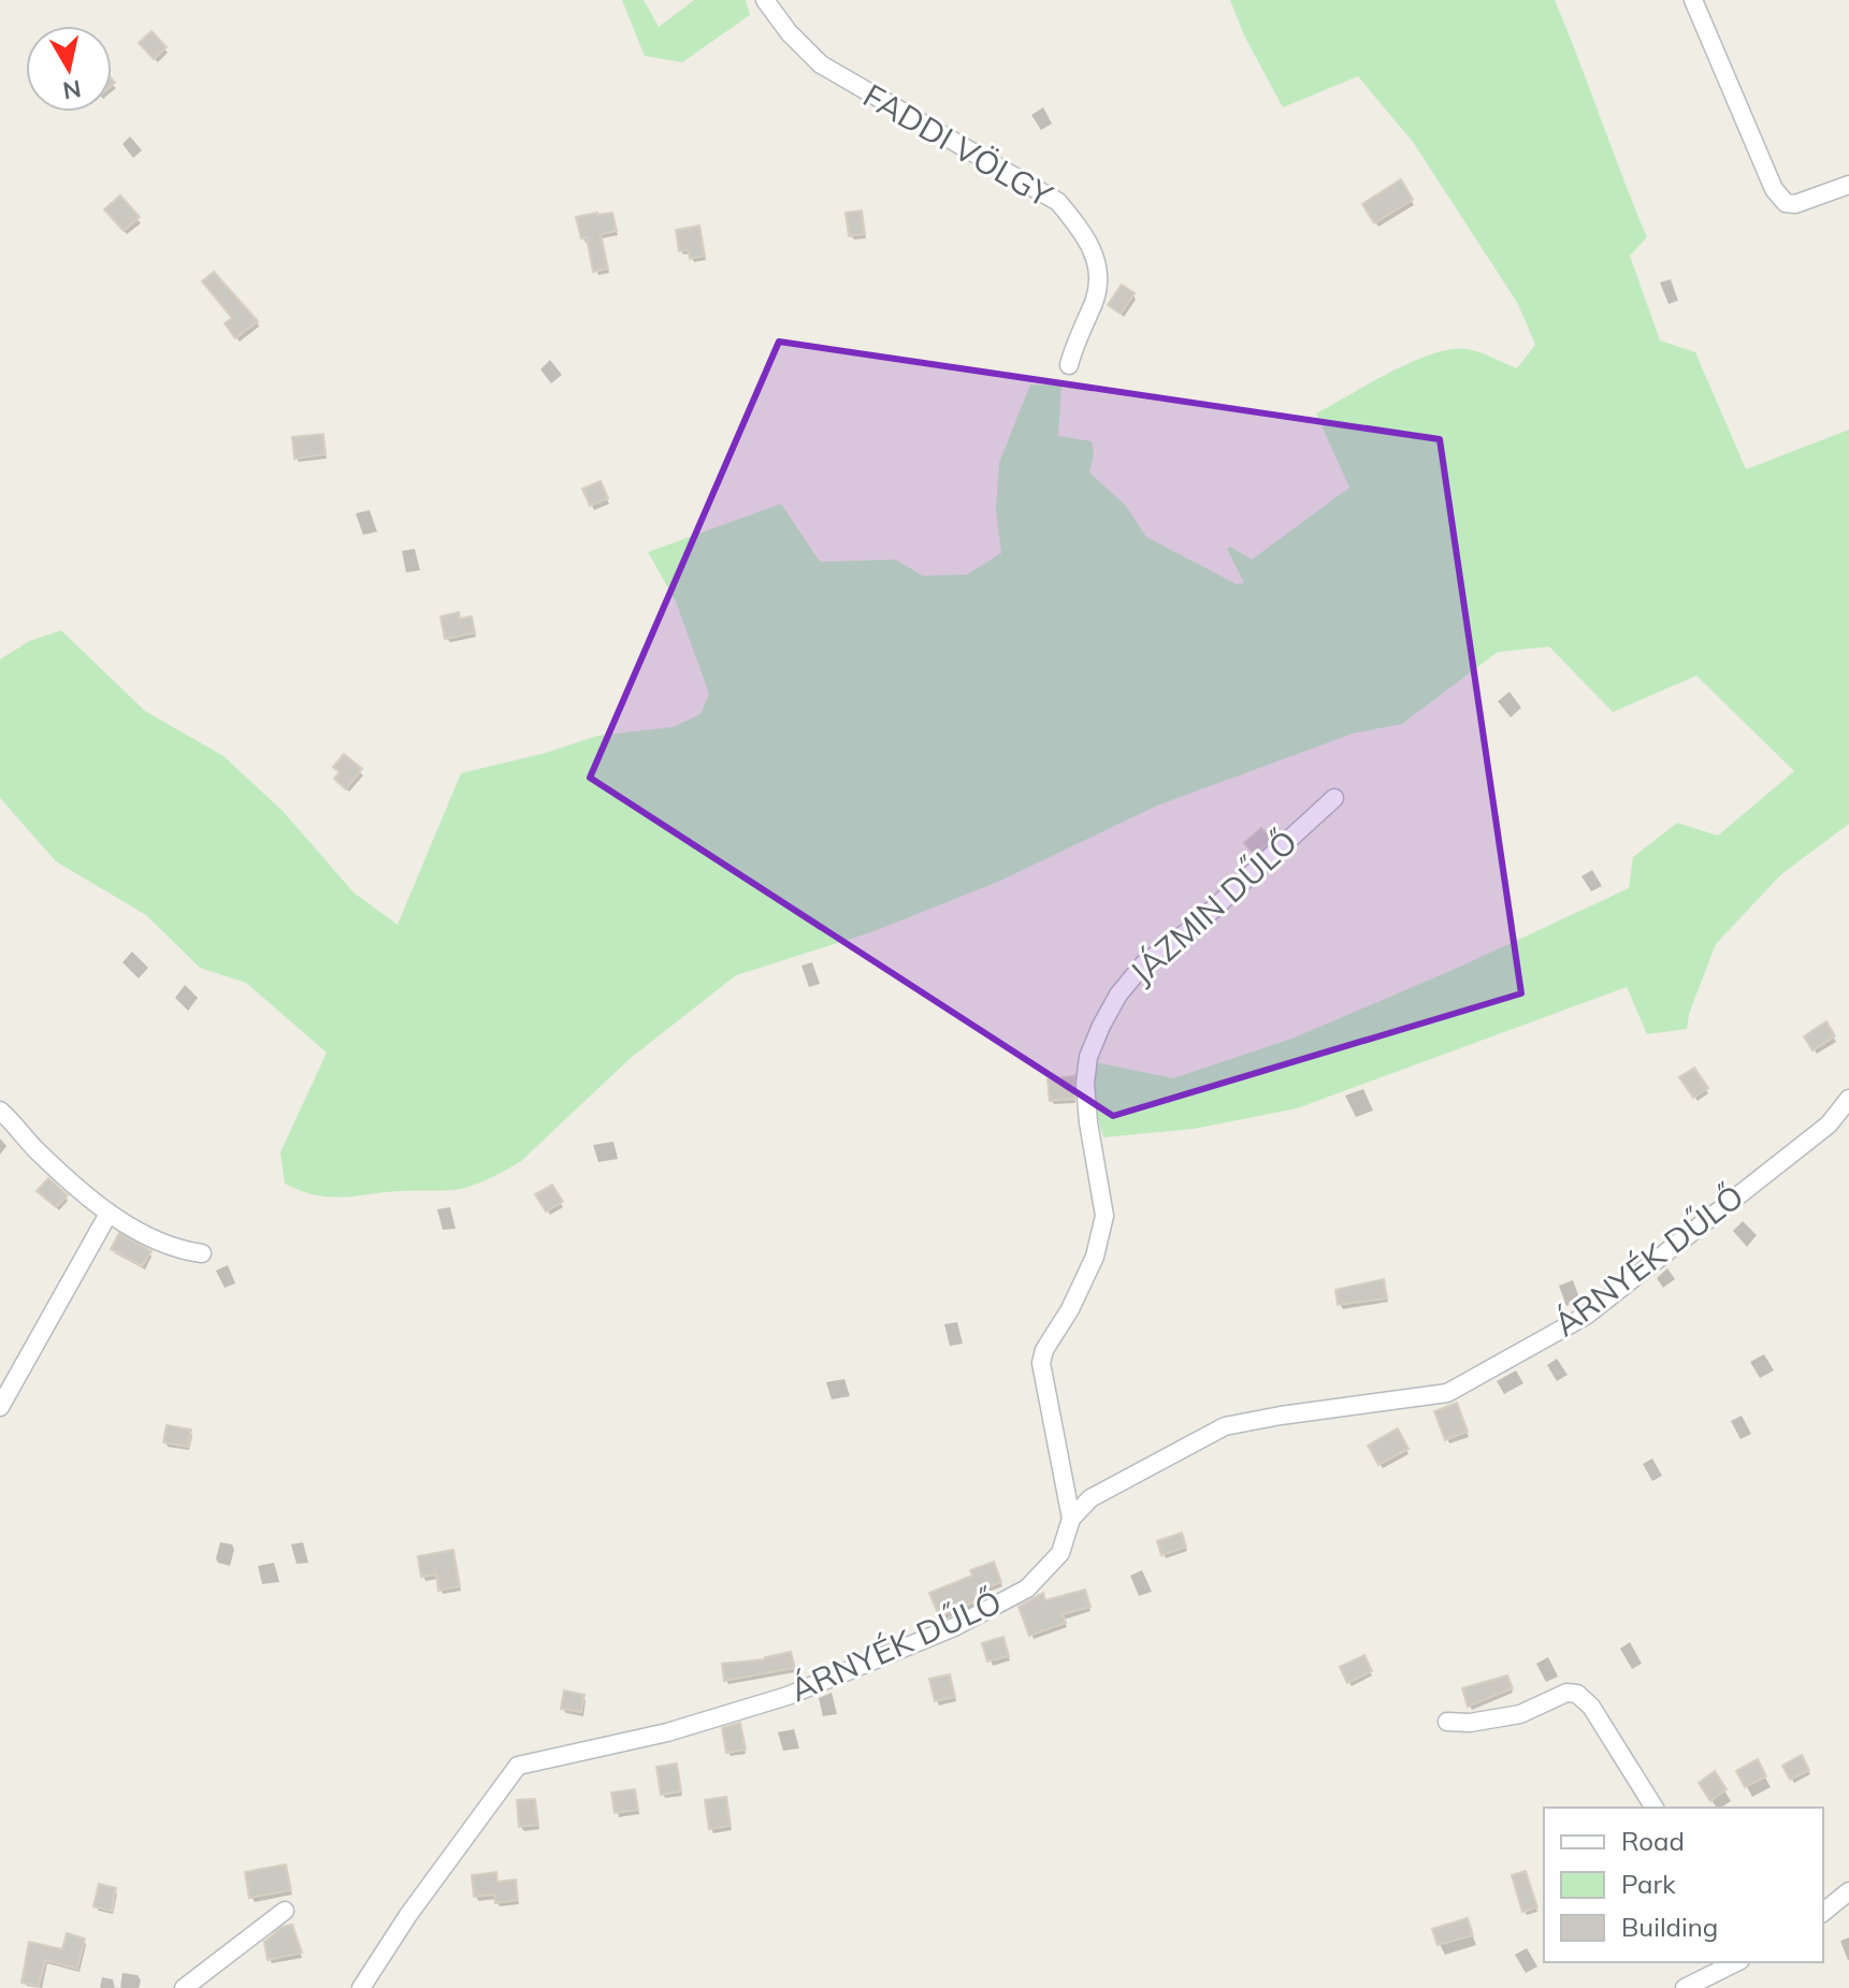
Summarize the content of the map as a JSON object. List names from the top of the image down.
{
  "streets": {
    "street": ["FADDI VÖLGY", "JÁZMIN DŰLŐ", "ÁRNYÉK DŰLŐ"]
  },
  "crossings": [
    ["JÁZMIN DŰLŐ", "ÁRNYÉK DŰLŐ"]
  ],
  "legend": ["Road", "Park", "Building"],
  "north": "bottom"
}
